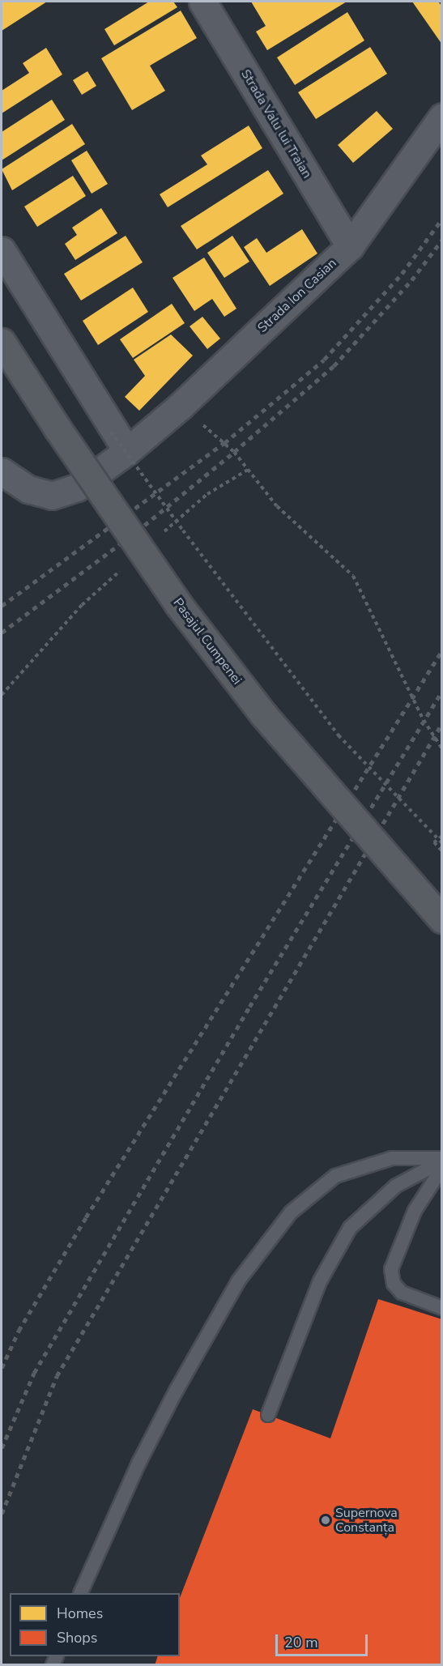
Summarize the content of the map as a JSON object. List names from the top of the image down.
{
  "streets": {
    "main road": ["Pasajul Cumpenei"],
    "street": ["Strada Valu lui Traian", "Strada Ion Casian"]
  },
  "crossings": [
    ["Strada Valu lui Traian", "Strada Ion Casian"]
  ],
  "places": ["Supernova Constanța"],
  "legend": ["Homes", "Shops"],
  "scale_bar": "20 m"
}
